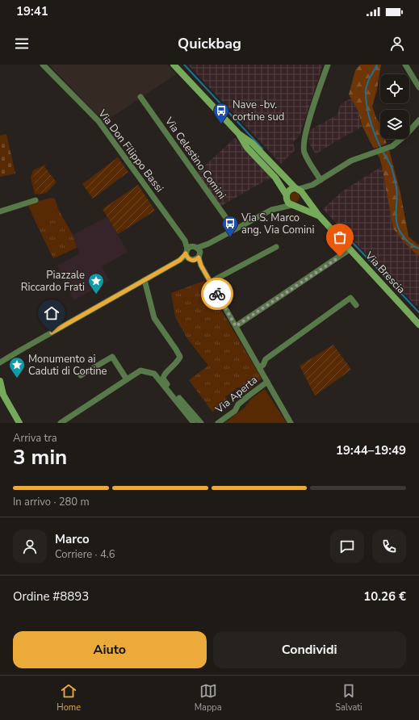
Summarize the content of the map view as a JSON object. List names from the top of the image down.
{
  "streets": {
    "main road": ["Via Brescia"],
    "street": ["Via Don Filippo Bassi", "Via Celestino Comini", "Via Aperta"]
  },
  "places": {
    "bus stop": ["Nave -bv. cortine sud", "Via S. Marco ang. Via Comini"],
    "place": ["Piazzale Riccardo Frati", "Monumento ai Caduti di Cortine"]
  },
  "page": {
    "status": "19:41",
    "header": "Quickbag",
    "heading": ["3 min", "Arriva tra", "19:44–19:49"],
    "panel": [
      "Marco",
      "Corriere · 4.6",
      "Ordine #8893",
      "10.26 €"
    ],
    "bar": "In arrivo · 280 m",
    "buttons": ["Aiuto", "Condividi"],
    "tabs": ["Home", "Mappa", "Salvati"]
  }
}
